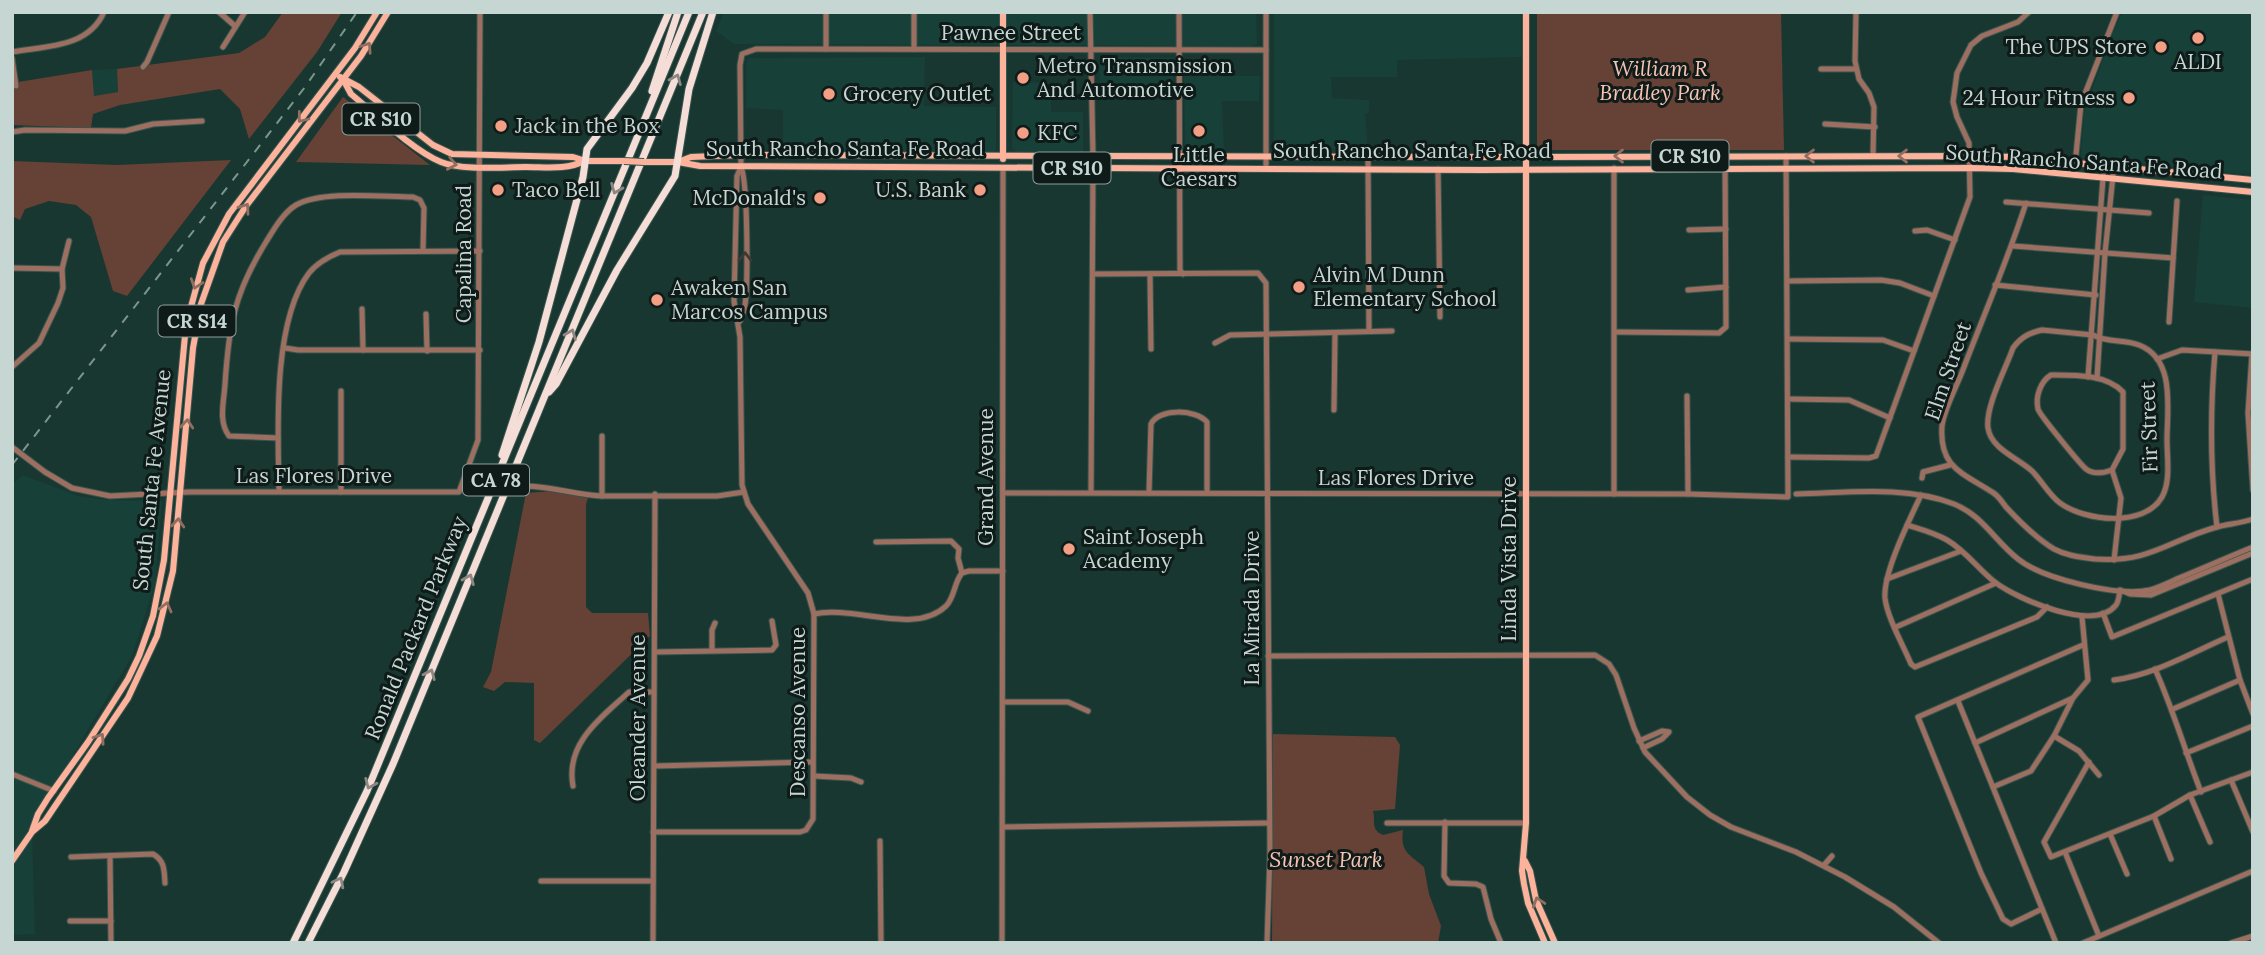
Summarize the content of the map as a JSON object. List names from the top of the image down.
{
  "streets": {
    "highway": ["CA 78", "Ronald Packard Parkway"],
    "main road": [
      "CR S10",
      "South Rancho Santa Fe Road",
      "CR S14",
      "Grand Avenue",
      "South Santa Fe Avenue",
      "Linda Vista Drive"
    ],
    "street": [
      "Pawnee Street",
      "Capalina Road",
      "Elm Street",
      "Fir Street",
      "Las Flores Drive",
      "La Mirada Drive",
      "Descanso Avenue",
      "Oleander Avenue"
    ]
  },
  "crossings": [
    ["Pawnee Street", "Grand Avenue"],
    ["Pawnee Street", "Descanso Avenue"],
    ["CR S10", "South Rancho Santa Fe Road"],
    ["CR S10", "Capalina Road"],
    ["CR S10", "CR S14"],
    ["CR S10", "South Santa Fe Avenue"],
    ["South Rancho Santa Fe Road", "Grand Avenue"],
    ["South Rancho Santa Fe Road", "Linda Vista Drive"],
    ["South Rancho Santa Fe Road", "Descanso Avenue"],
    ["Capalina Road", "Las Flores Drive"],
    ["CR S14", "South Santa Fe Avenue"],
    ["Las Flores Drive", "Grand Avenue"],
    ["Las Flores Drive", "South Santa Fe Avenue"],
    ["Las Flores Drive", "Linda Vista Drive"],
    ["Las Flores Drive", "La Mirada Drive"],
    ["Descanso Avenue", "Oleander Avenue"]
  ],
  "parks": ["William R Bradley Park", "Sunset Park"],
  "places": [
    "ALDI",
    "The UPS Store",
    "Metro Transmission And Automotive",
    "Grocery Outlet",
    "24 Hour Fitness",
    "Jack in the Box",
    "Little Caesars",
    "KFC",
    "Taco Bell",
    "U.S. Bank",
    "McDonald's",
    "Alvin M Dunn Elementary School",
    "Awaken San Marcos Campus",
    "Saint Joseph Academy"
  ]
}
